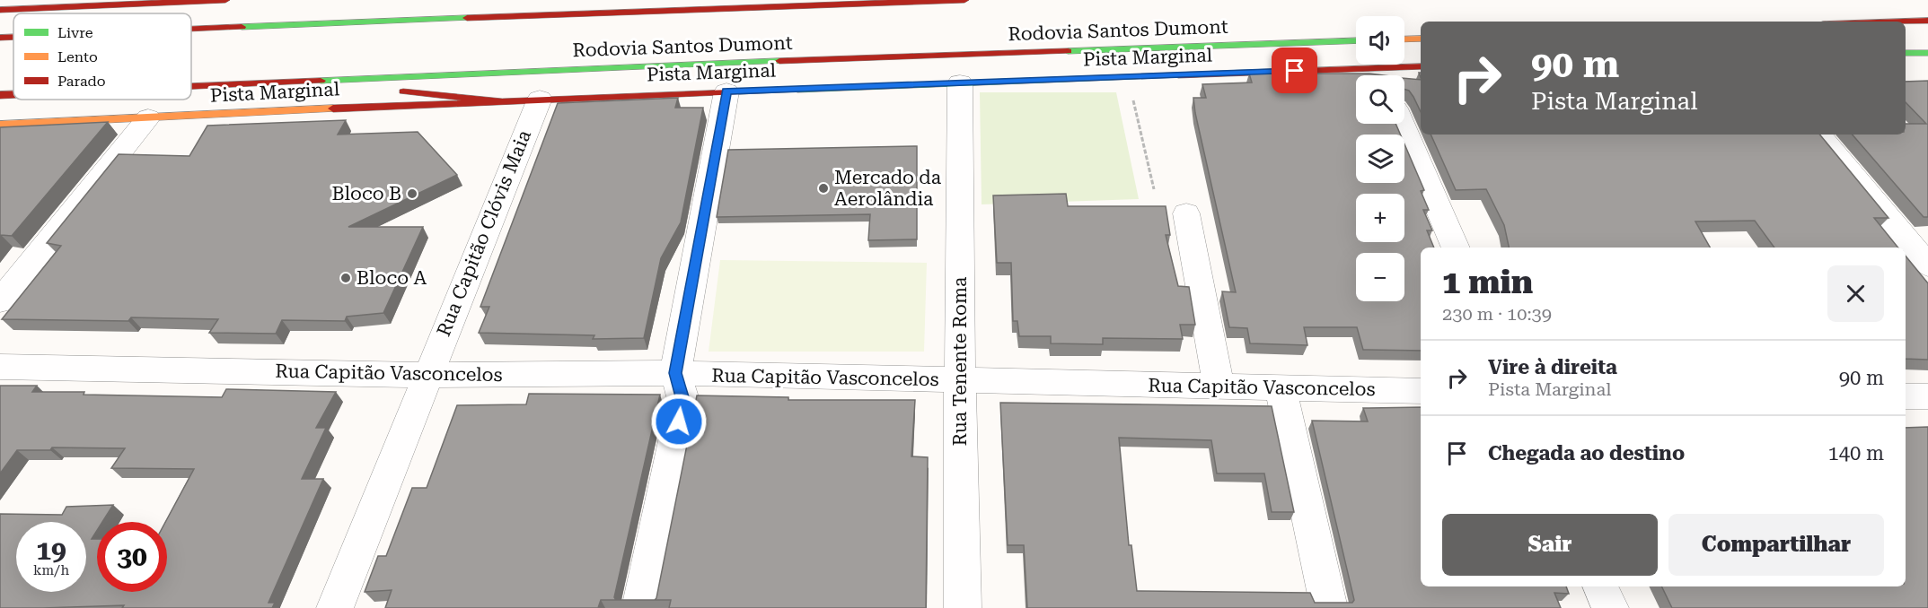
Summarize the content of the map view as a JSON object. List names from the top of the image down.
{
  "streets": {
    "main road": ["Rodovia Santos Dumont", "Pista Marginal"],
    "street": ["Rua Capitão Clóvis Maia", "Rua Tenente Roma", "Rua Capitão Vasconcelos"]
  },
  "crossings": [
    ["Pista Marginal", "Rua Capitão Clóvis Maia"],
    ["Pista Marginal", "Rua Tenente Roma"],
    ["Rua Capitão Clóvis Maia", "Rua Capitão Vasconcelos"],
    ["Rua Tenente Roma", "Rua Capitão Vasconcelos"]
  ],
  "places": ["Mercado da Aerolândia", "Bloco B", "Bloco A"],
  "legend": ["Livre", "Lento", "Parado"],
  "page": {
    "map_buttons": ["+", "−"],
    "turn": ["90 m", "Pista Marginal"],
    "heading": ["1 min", "230 m · 10:39"],
    "list": [
      {
        "name": "Vire à direita",
        "note": "Pista Marginal",
        "value": "90 m"
      },
      {
        "name": "Chegada ao destino",
        "value": "140 m"
      }
    ],
    "buttons": ["Sair", "Compartilhar"],
    "speed": "19 km/h",
    "limit": "30"
  }
}
